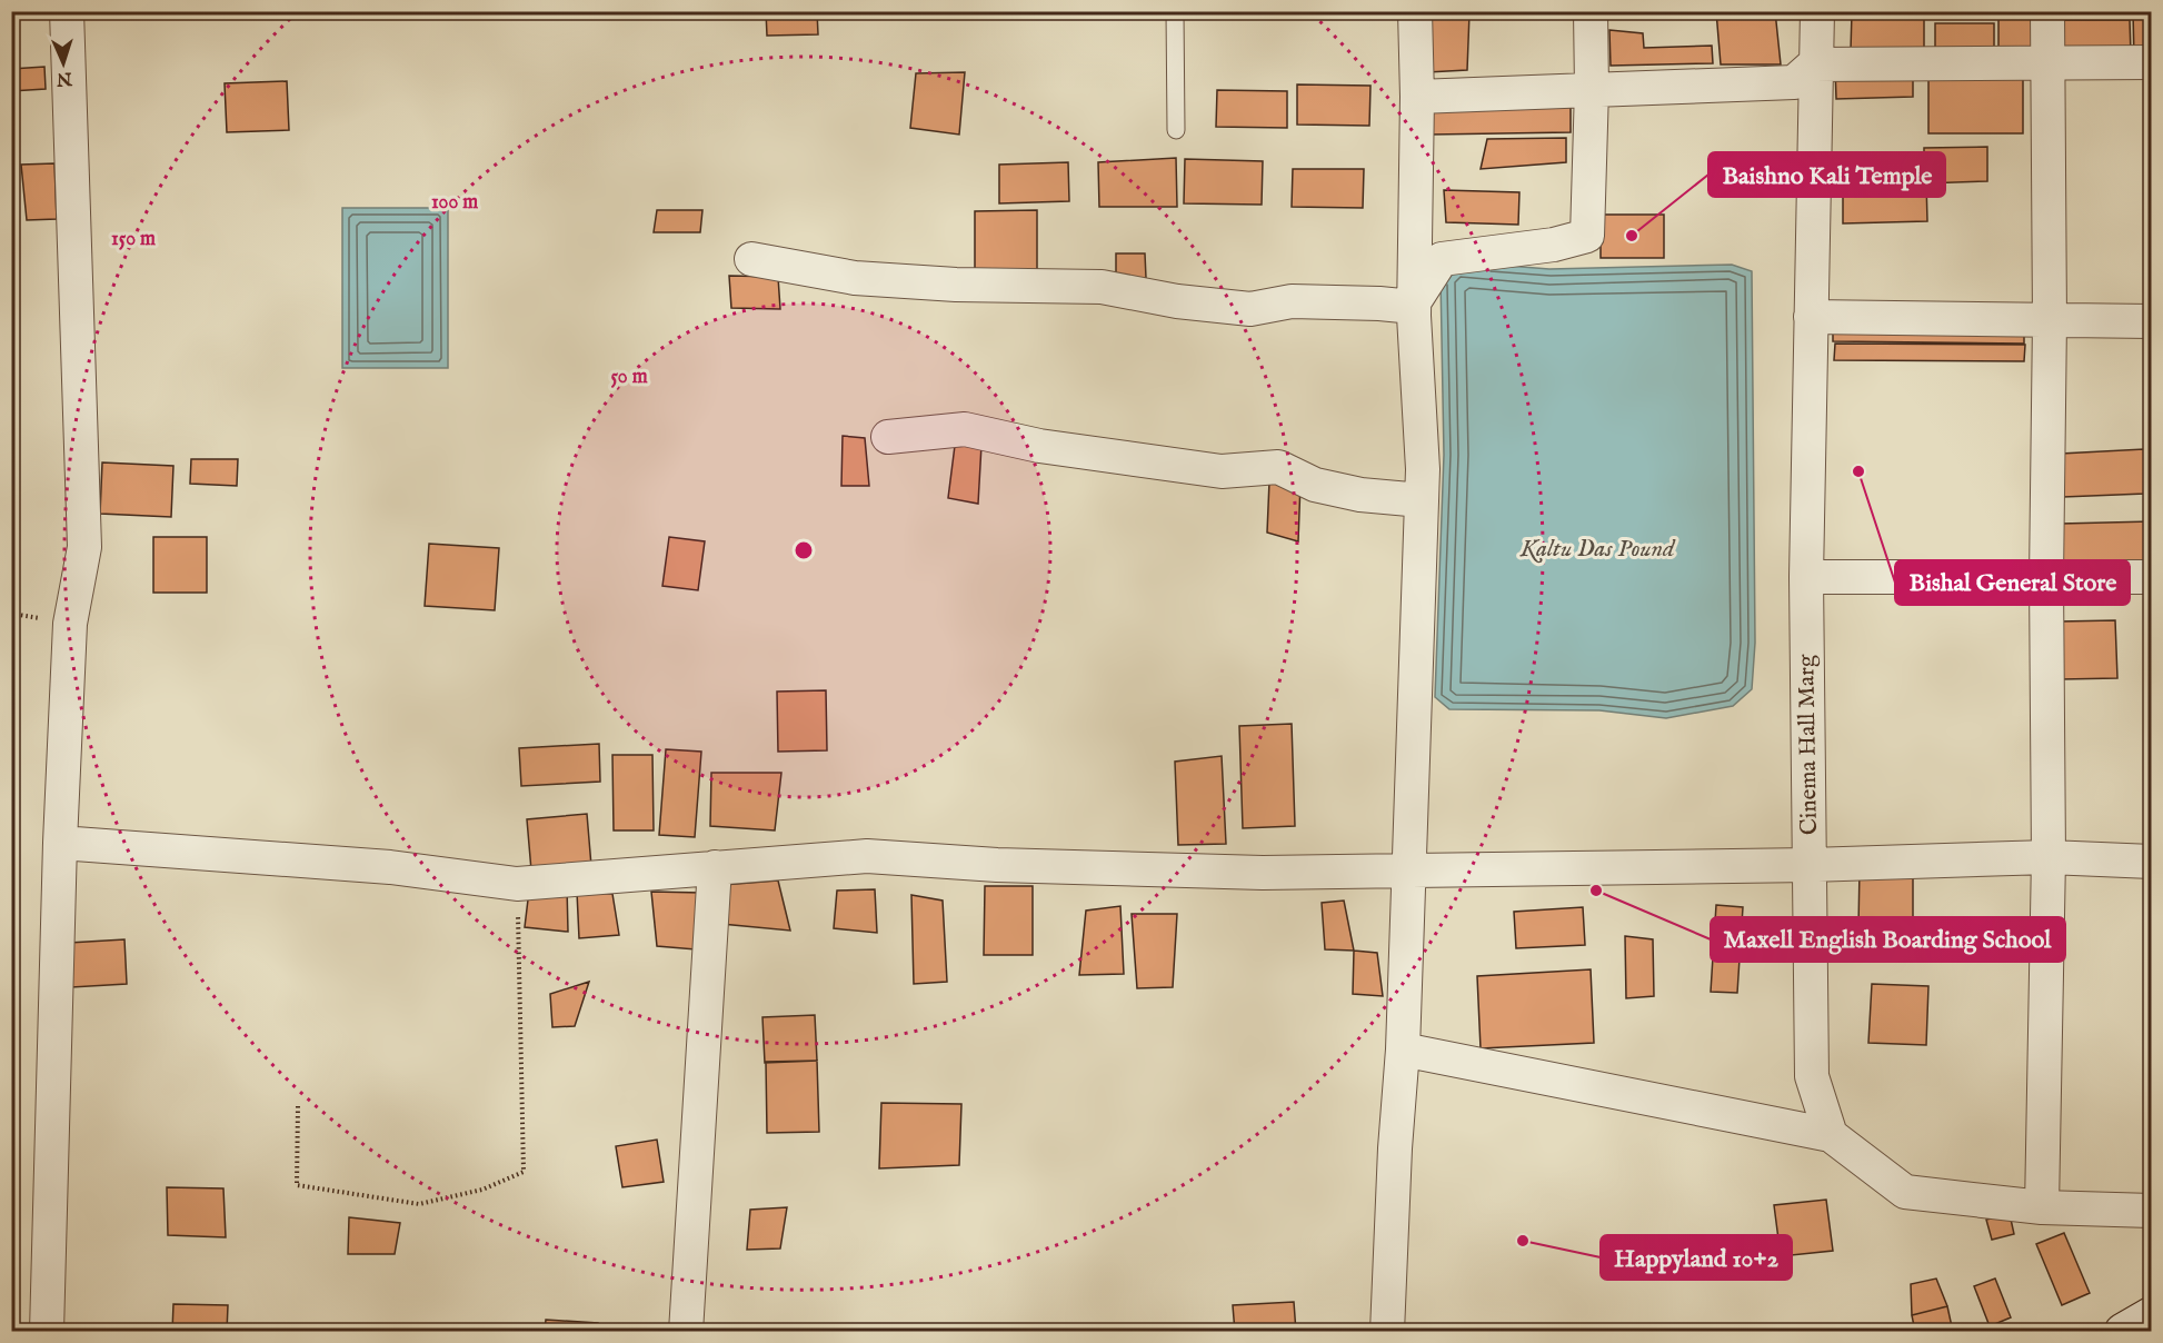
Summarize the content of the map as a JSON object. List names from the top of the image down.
{
  "streets": {
    "street": ["Cinema Hall Marg"]
  },
  "water": ["Kaltu Das Pound"],
  "places": [
    "Baishno Kali Temple",
    "Bishal General Store",
    "Maxell English Boarding School",
    "Happyland 10+2"
  ],
  "north": "bottom",
  "rings": ["100 m", "150 m", "50 m"]
}
